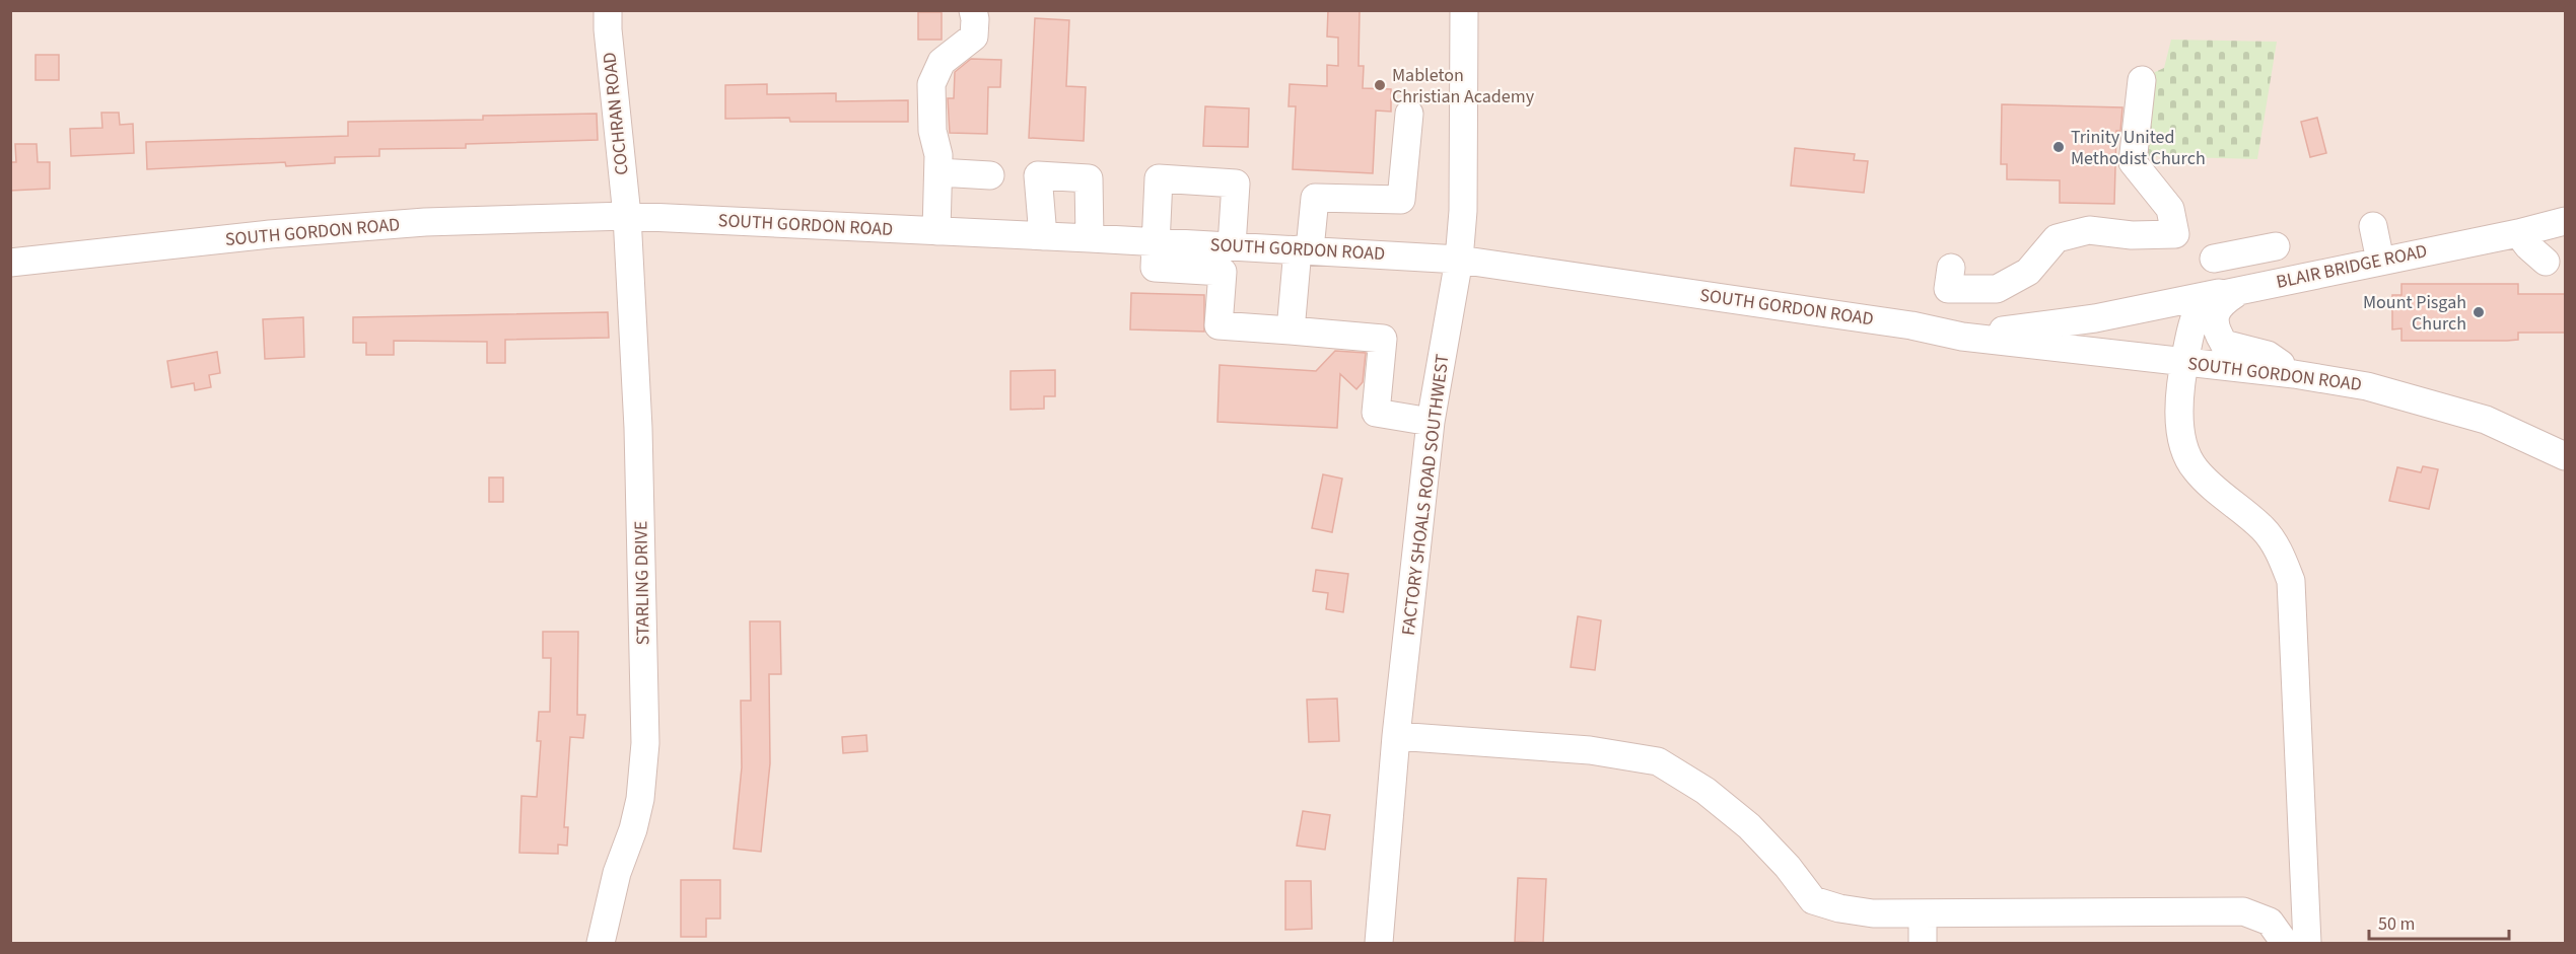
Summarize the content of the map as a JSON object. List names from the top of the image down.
{
  "streets": {
    "street": [
      "COCHRAN ROAD",
      "SOUTH GORDON ROAD",
      "BLAIR BRIDGE ROAD",
      "FACTORY SHOALS ROAD SOUTHWEST",
      "STARLING DRIVE"
    ]
  },
  "crossings": [
    ["COCHRAN ROAD", "SOUTH GORDON ROAD"],
    ["COCHRAN ROAD", "STARLING DRIVE"],
    ["SOUTH GORDON ROAD", "BLAIR BRIDGE ROAD"],
    ["SOUTH GORDON ROAD", "FACTORY SHOALS ROAD SOUTHWEST"],
    ["SOUTH GORDON ROAD", "STARLING DRIVE"]
  ],
  "places": ["Mableton Christian Academy", "Trinity United Methodist Church", "Mount Pisgah Church"],
  "scale_bar": "50 m"
}
